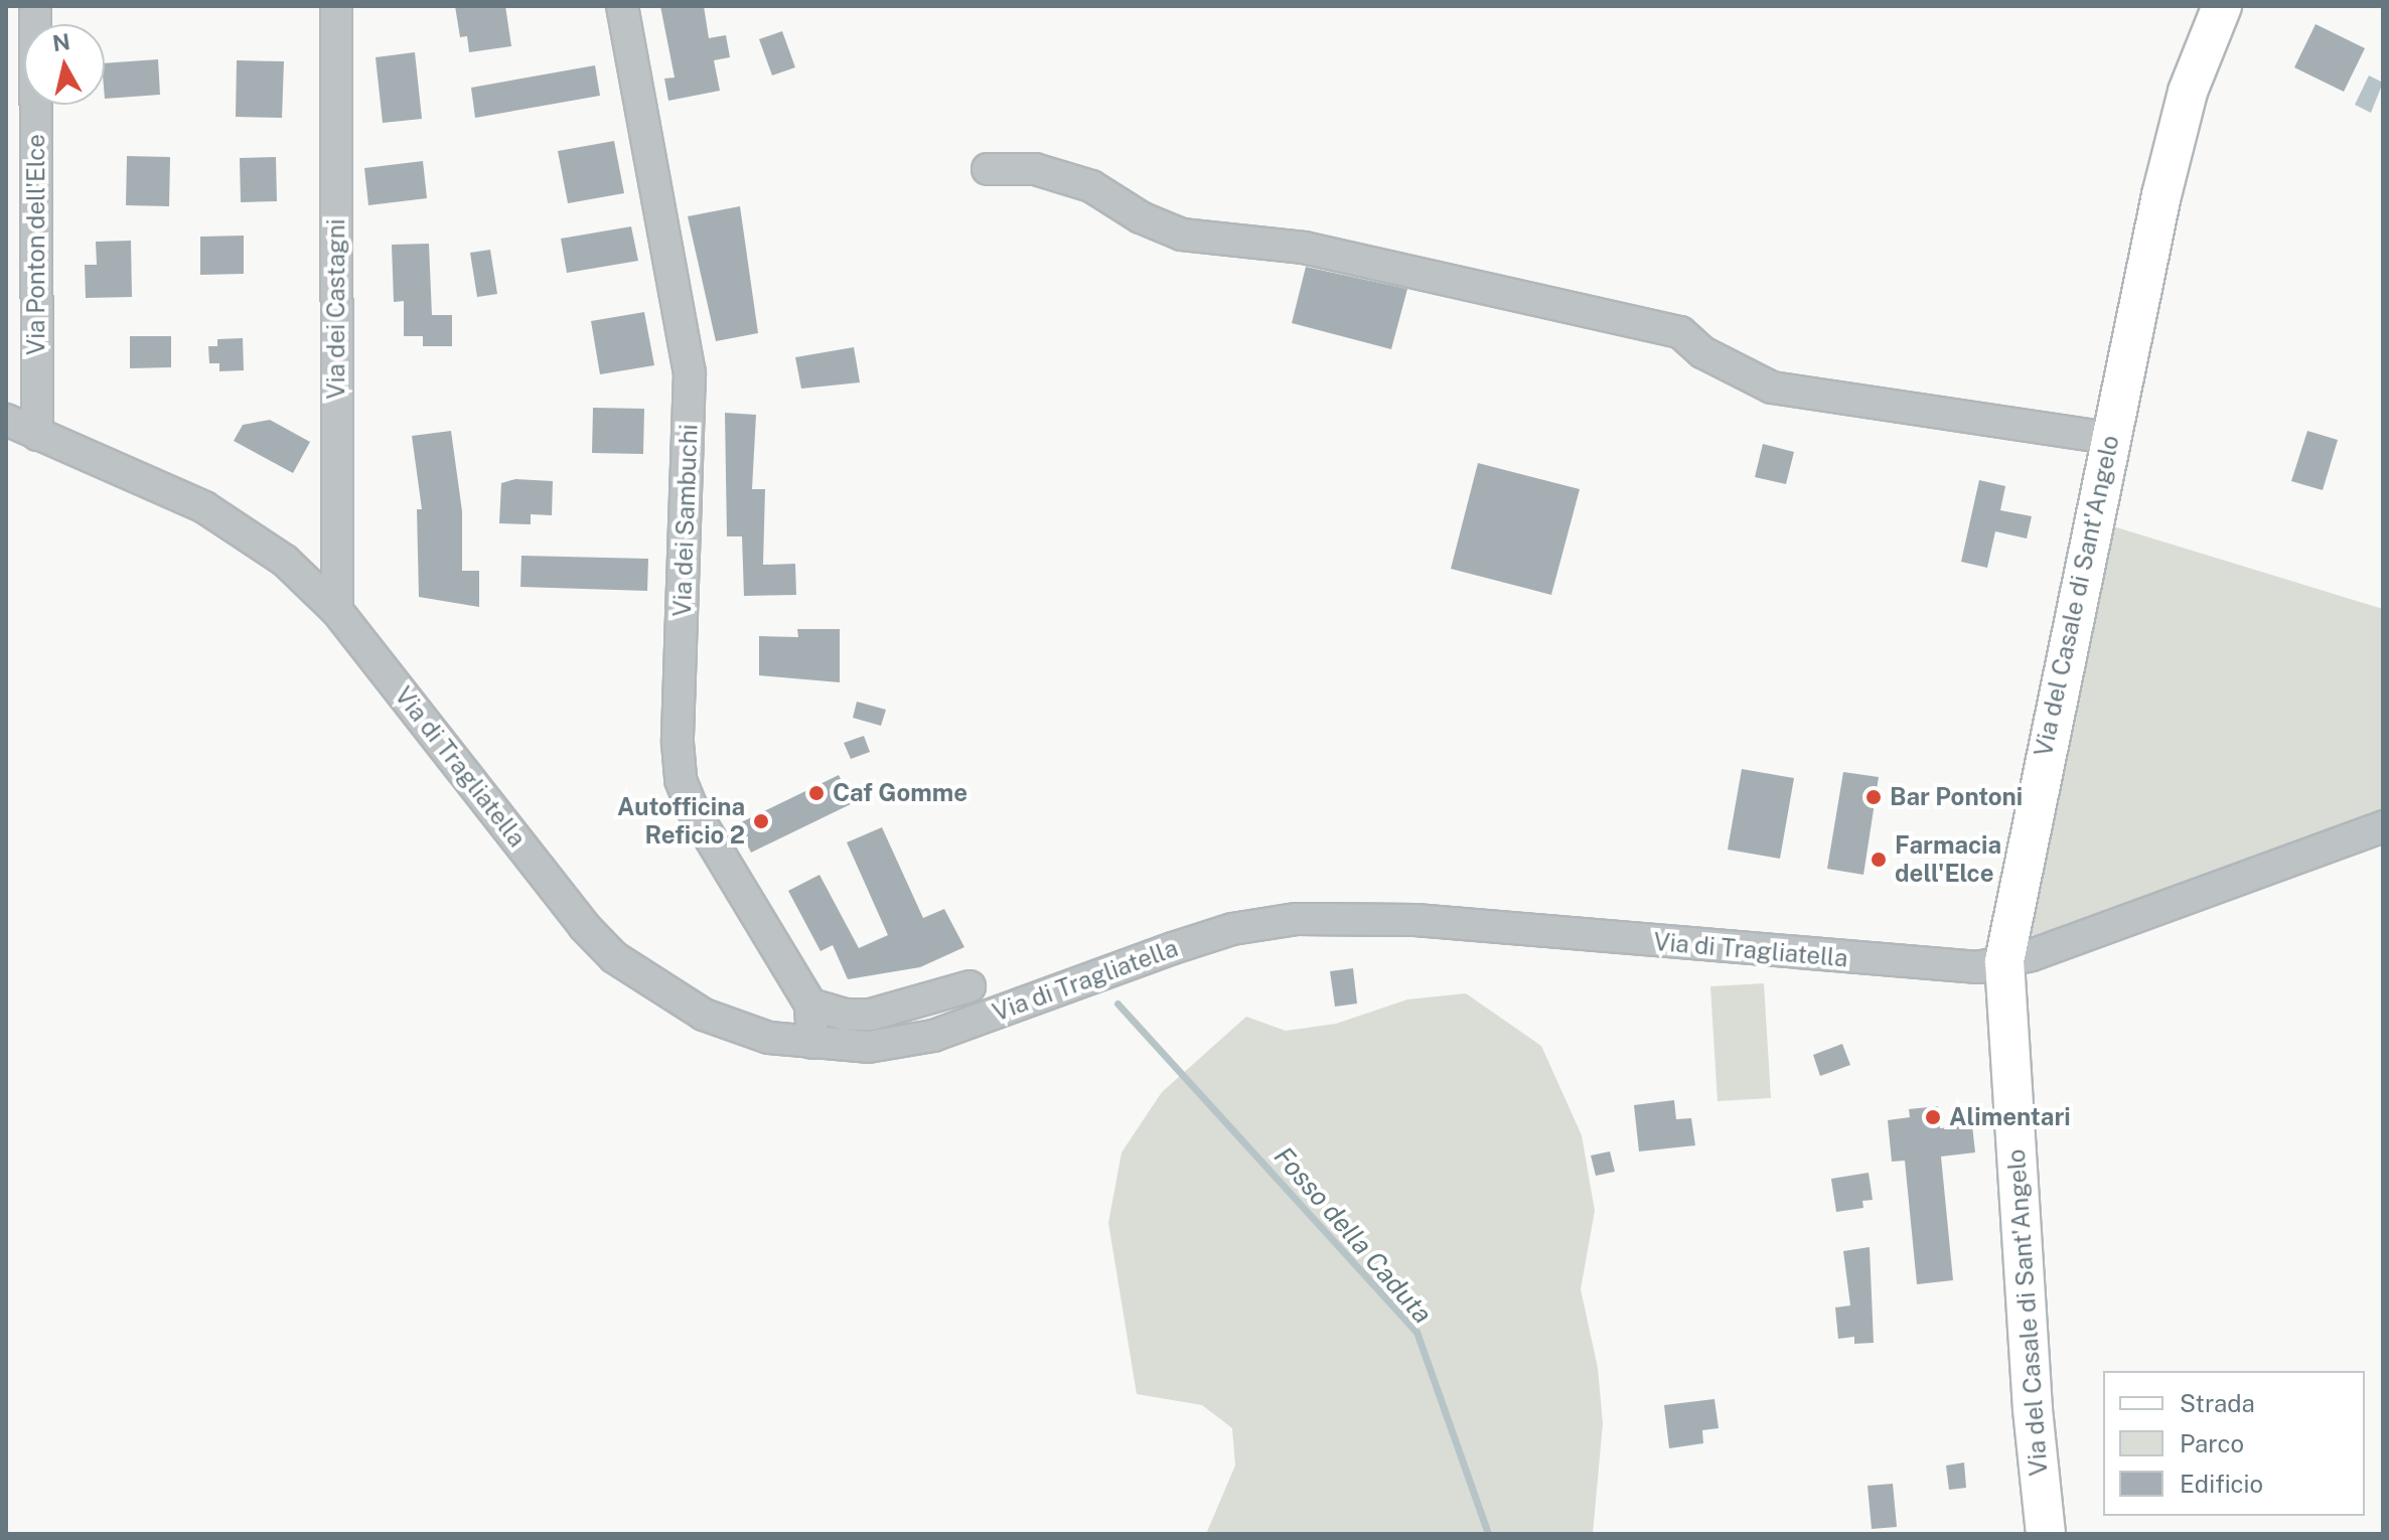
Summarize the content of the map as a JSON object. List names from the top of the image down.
{
  "streets": {
    "main road": ["Via del Casale di Sant'Angelo"],
    "street": [
      "Via Ponton dell'Elce",
      "Via dei Castagni",
      "Via dei Sambuchi",
      "Via di Tragliatella"
    ]
  },
  "crossings": [
    ["Via Ponton dell'Elce", "Via di Tragliatella"],
    ["Via dei Castagni", "Via di Tragliatella"],
    ["Via dei Sambuchi", "Via di Tragliatella"],
    ["Via del Casale di Sant'Angelo", "Via di Tragliatella"]
  ],
  "water": ["Fosso della Caduta"],
  "places": [
    "Caf Gomme",
    "Bar Pontoni",
    "Autofficina Reficio 2",
    "Farmacia dell'Elce",
    "Alimentari"
  ],
  "legend": ["Strada", "Parco", "Edificio"],
  "north": "top"
}
